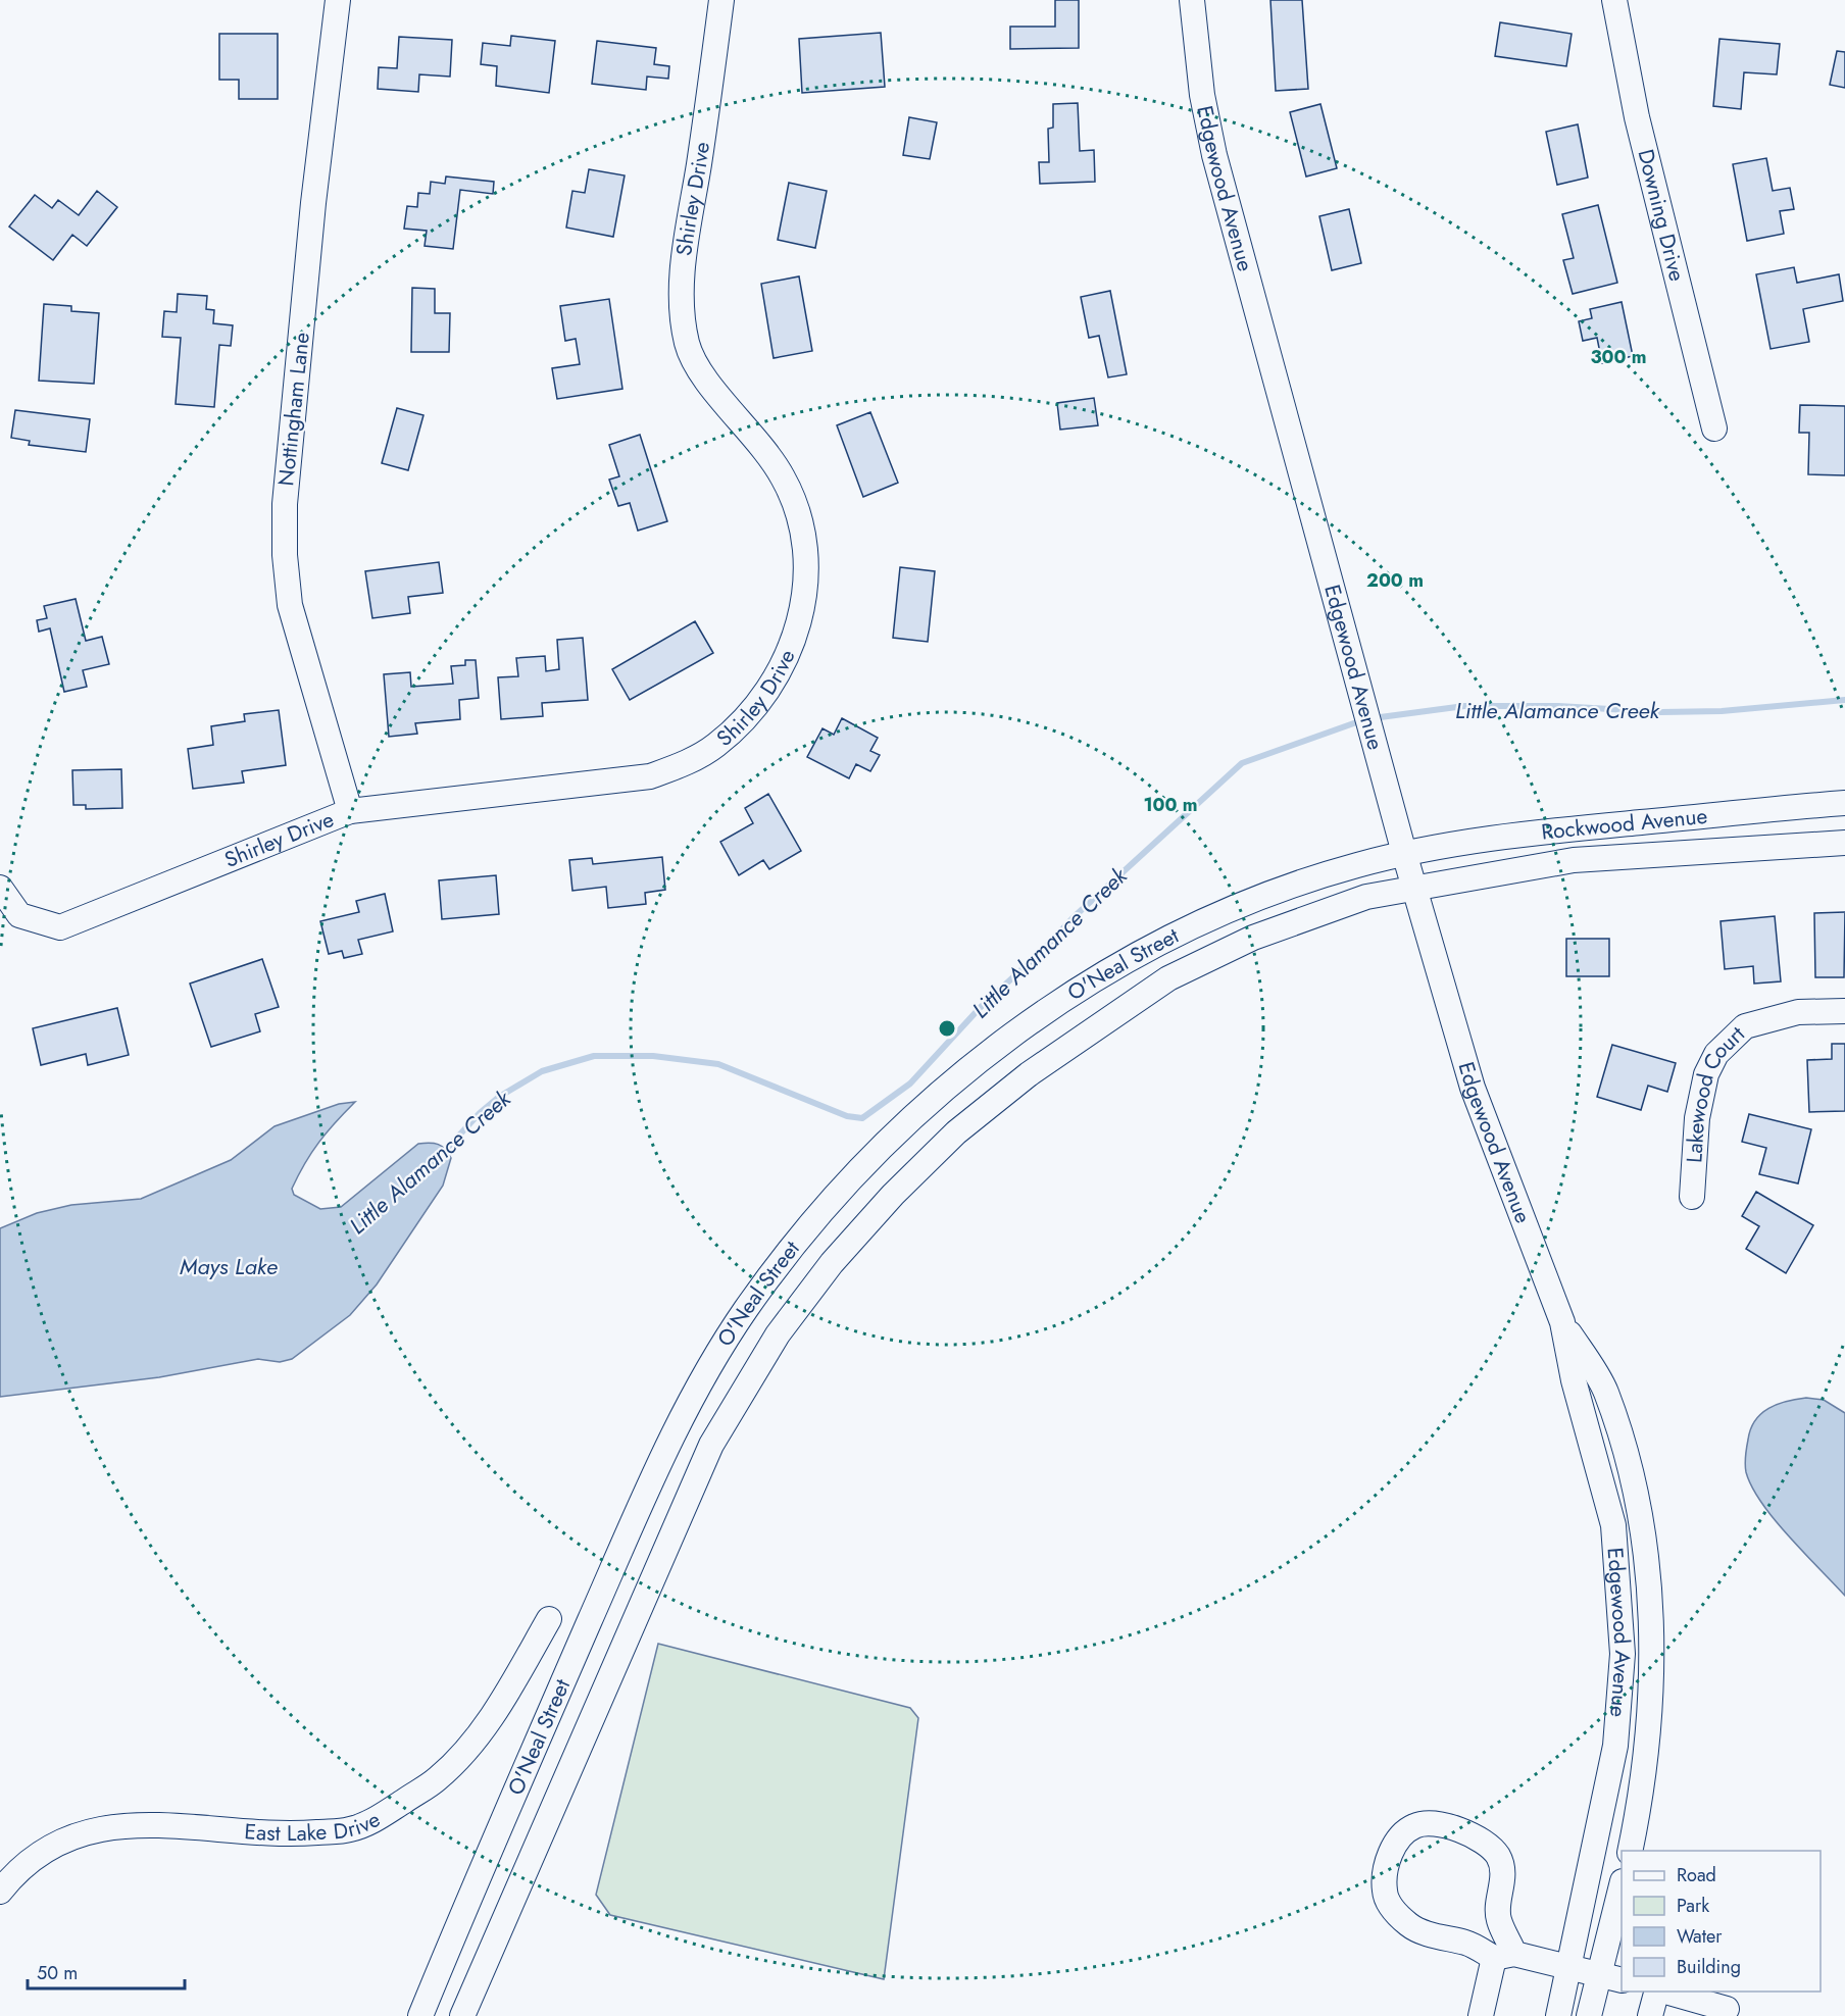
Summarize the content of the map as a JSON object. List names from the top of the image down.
{
  "streets": {
    "street": [
      "Edgewood Avenue",
      "Shirley Drive",
      "Downing Drive",
      "Nottingham Lane",
      "Rockwood Avenue",
      "O'Neal Street",
      "Lakewood Court",
      "East Lake Drive"
    ]
  },
  "crossings": [
    ["Edgewood Avenue", "Rockwood Avenue"],
    ["Edgewood Avenue", "O'Neal Street"],
    ["Shirley Drive", "Nottingham Lane"],
    ["Rockwood Avenue", "O'Neal Street"]
  ],
  "water": ["Little Alamance Creek", "Mays Lake"],
  "legend": [
    "Road",
    "Park",
    "Water",
    "Building"
  ],
  "scale_bar": "50 m",
  "rings": ["300 m", "200 m", "100 m"]
}
